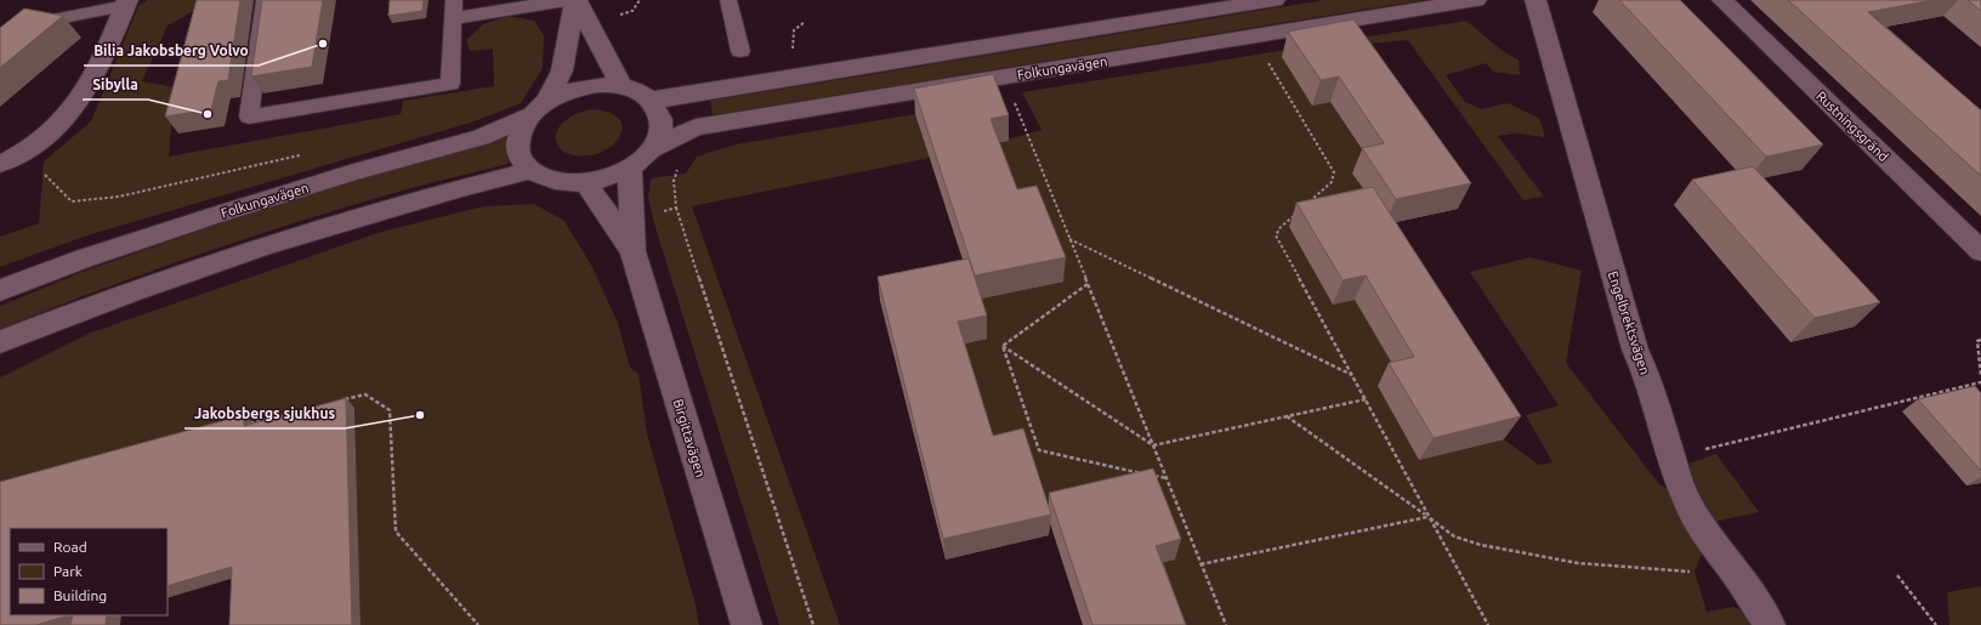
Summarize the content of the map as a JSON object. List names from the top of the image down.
{
  "streets": {
    "street": [
      "Folkungavägen",
      "Rustningsgränd",
      "Engelbrektsvägen",
      "Birgittavägen"
    ]
  },
  "crossings": [
    ["Folkungavägen", "Birgittavägen"]
  ],
  "places": ["Bilia Jakobsberg Volvo", "Sibylla", "Jakobsbergs sjukhus"],
  "legend": ["Road", "Park", "Building"]
}
